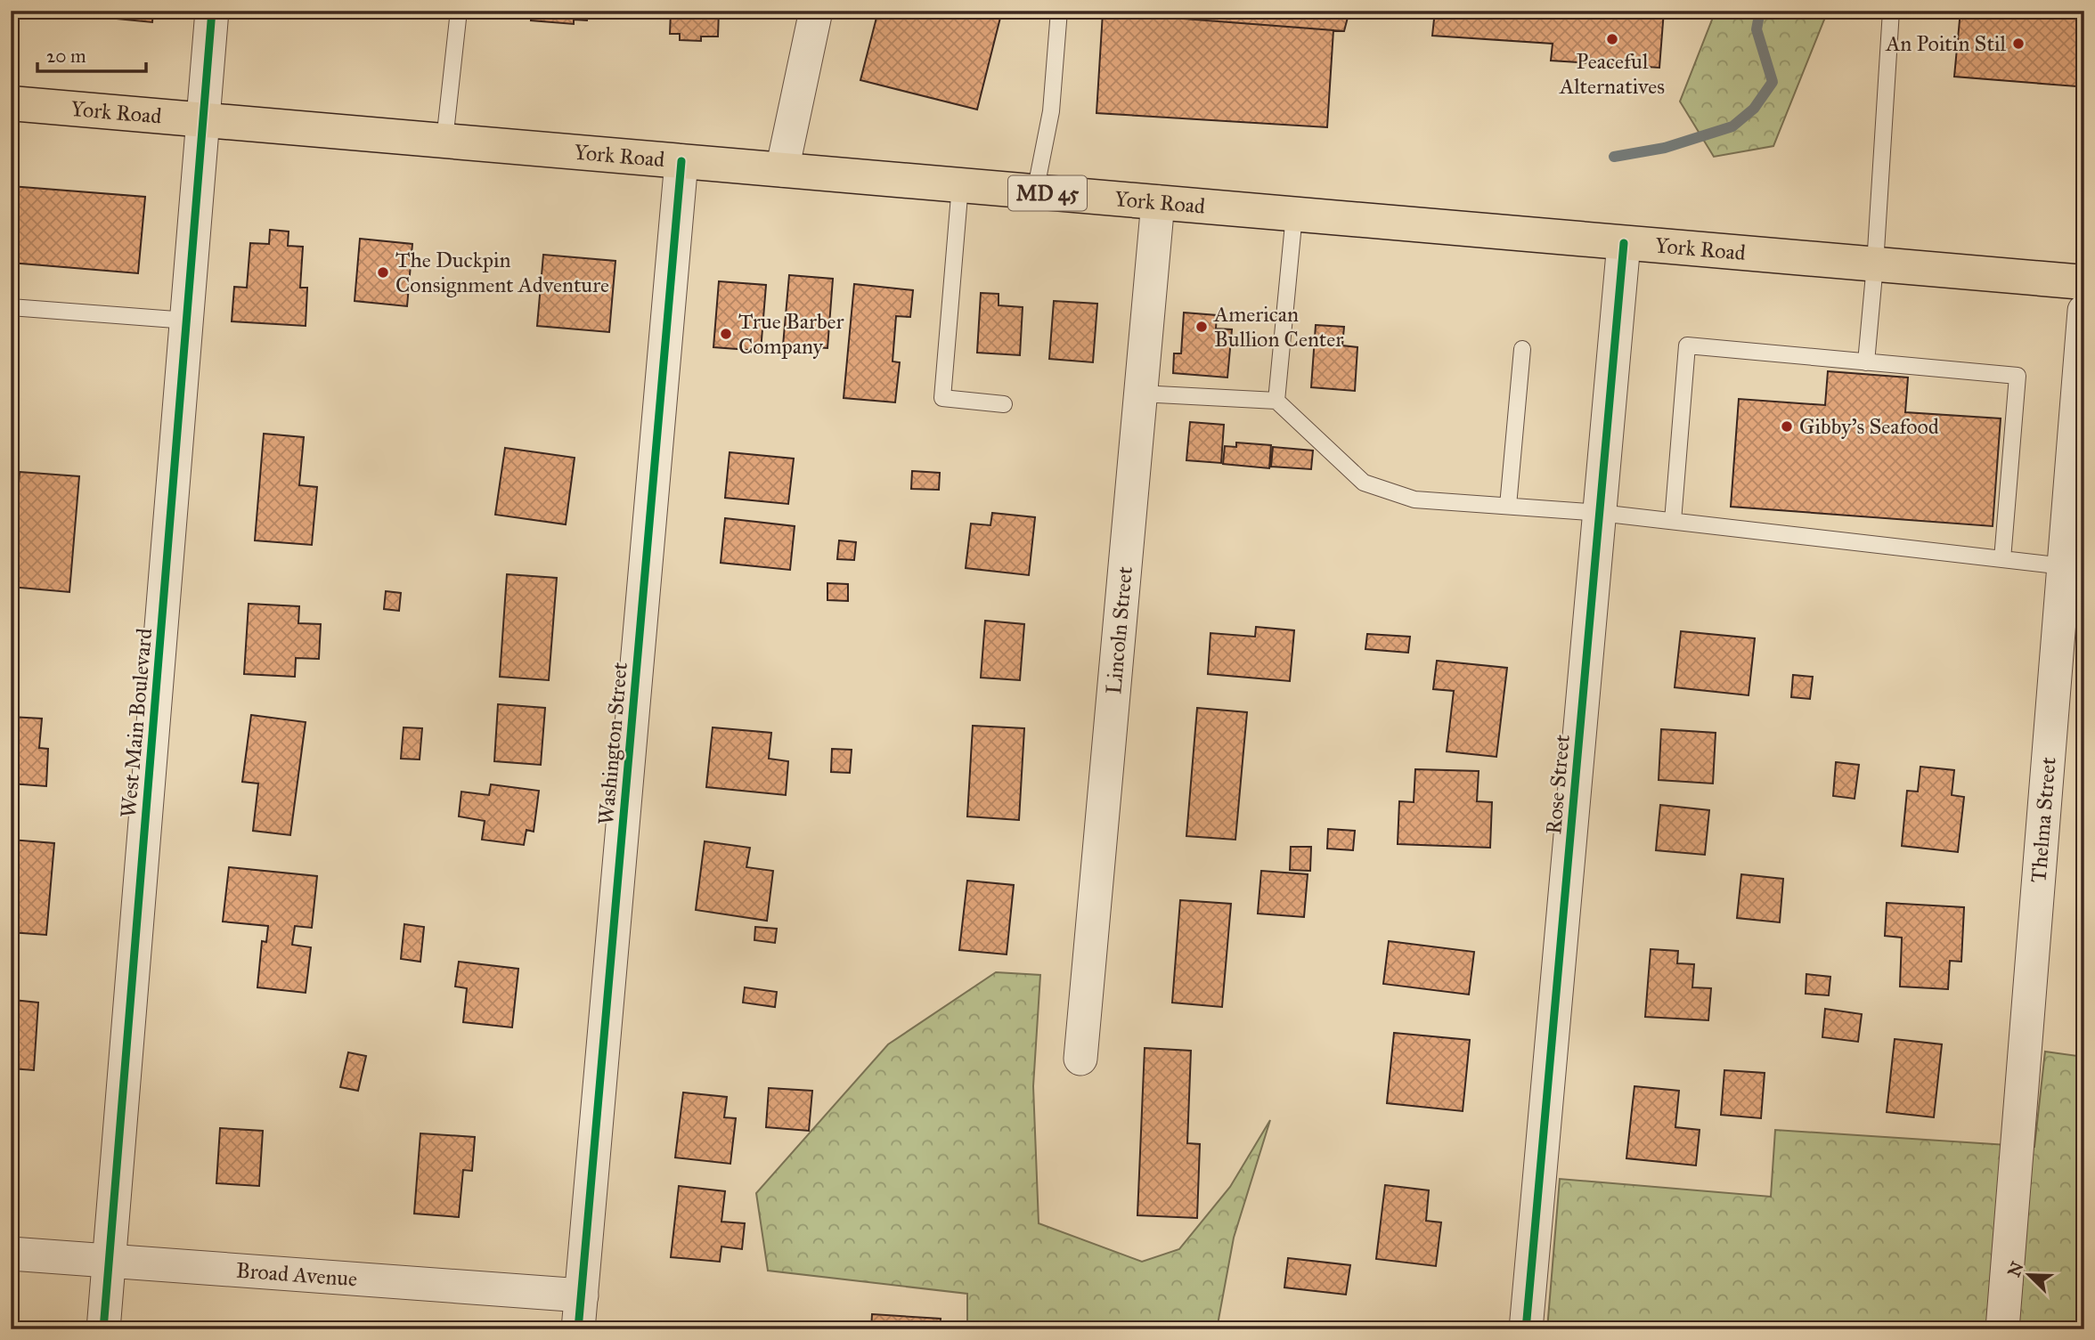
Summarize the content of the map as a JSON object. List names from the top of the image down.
{
  "streets": {
    "main road": ["York Road", "MD 45"],
    "street": [
      "Lincoln Street",
      "West Main Boulevard",
      "Washington Street",
      "Rose Street",
      "Thelma Street",
      "Broad Avenue"
    ]
  },
  "crossings": [
    ["York Road", "Lincoln Street"],
    ["York Road", "West Main Boulevard"],
    ["York Road", "Washington Street"],
    ["York Road", "Rose Street"],
    ["West Main Boulevard", "Broad Avenue"],
    ["Washington Street", "Broad Avenue"]
  ],
  "places": [
    "Peaceful Alternatives",
    "An Poitin Stil",
    "The Duckpin Consignment Adventure",
    "American Bullion Center",
    "True Barber Company",
    "Gibby’s Seafood"
  ],
  "scale_bar": "20 m",
  "north": "top left"
}
